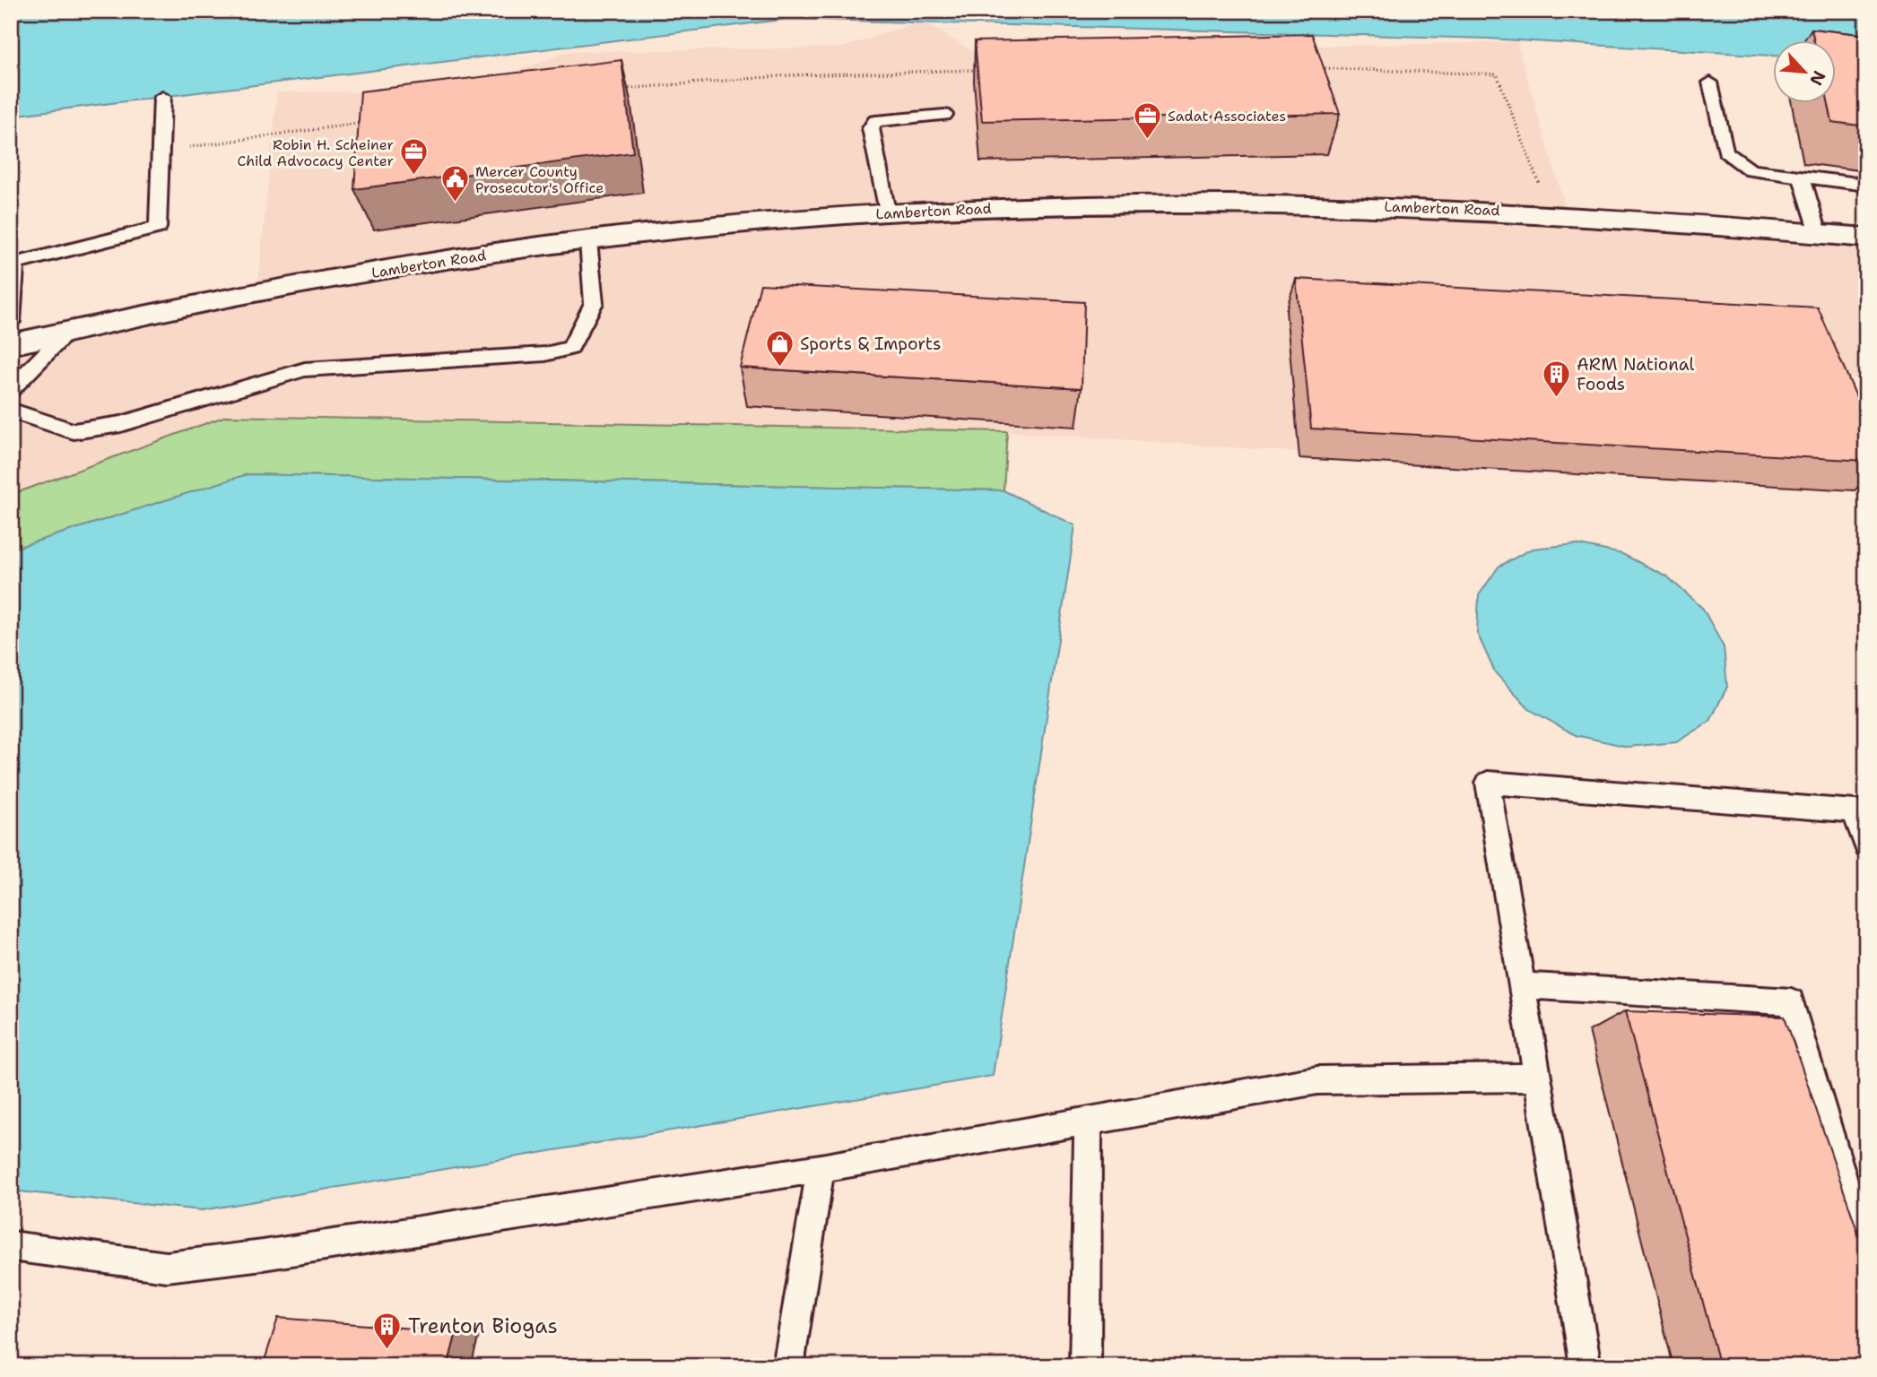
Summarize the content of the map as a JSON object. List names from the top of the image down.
{
  "streets": {
    "street": ["Lamberton Road"]
  },
  "places": {
    "office": ["Sadat Associates", "Robin H. Scheiner Child Advocacy Center"],
    "public building": ["Mercer County Prosecutor's Office"],
    "shop": ["Sports & Imports"],
    "building": ["ARM National Foods", "Trenton Biogas"]
  },
  "north": "bottom right"
}
